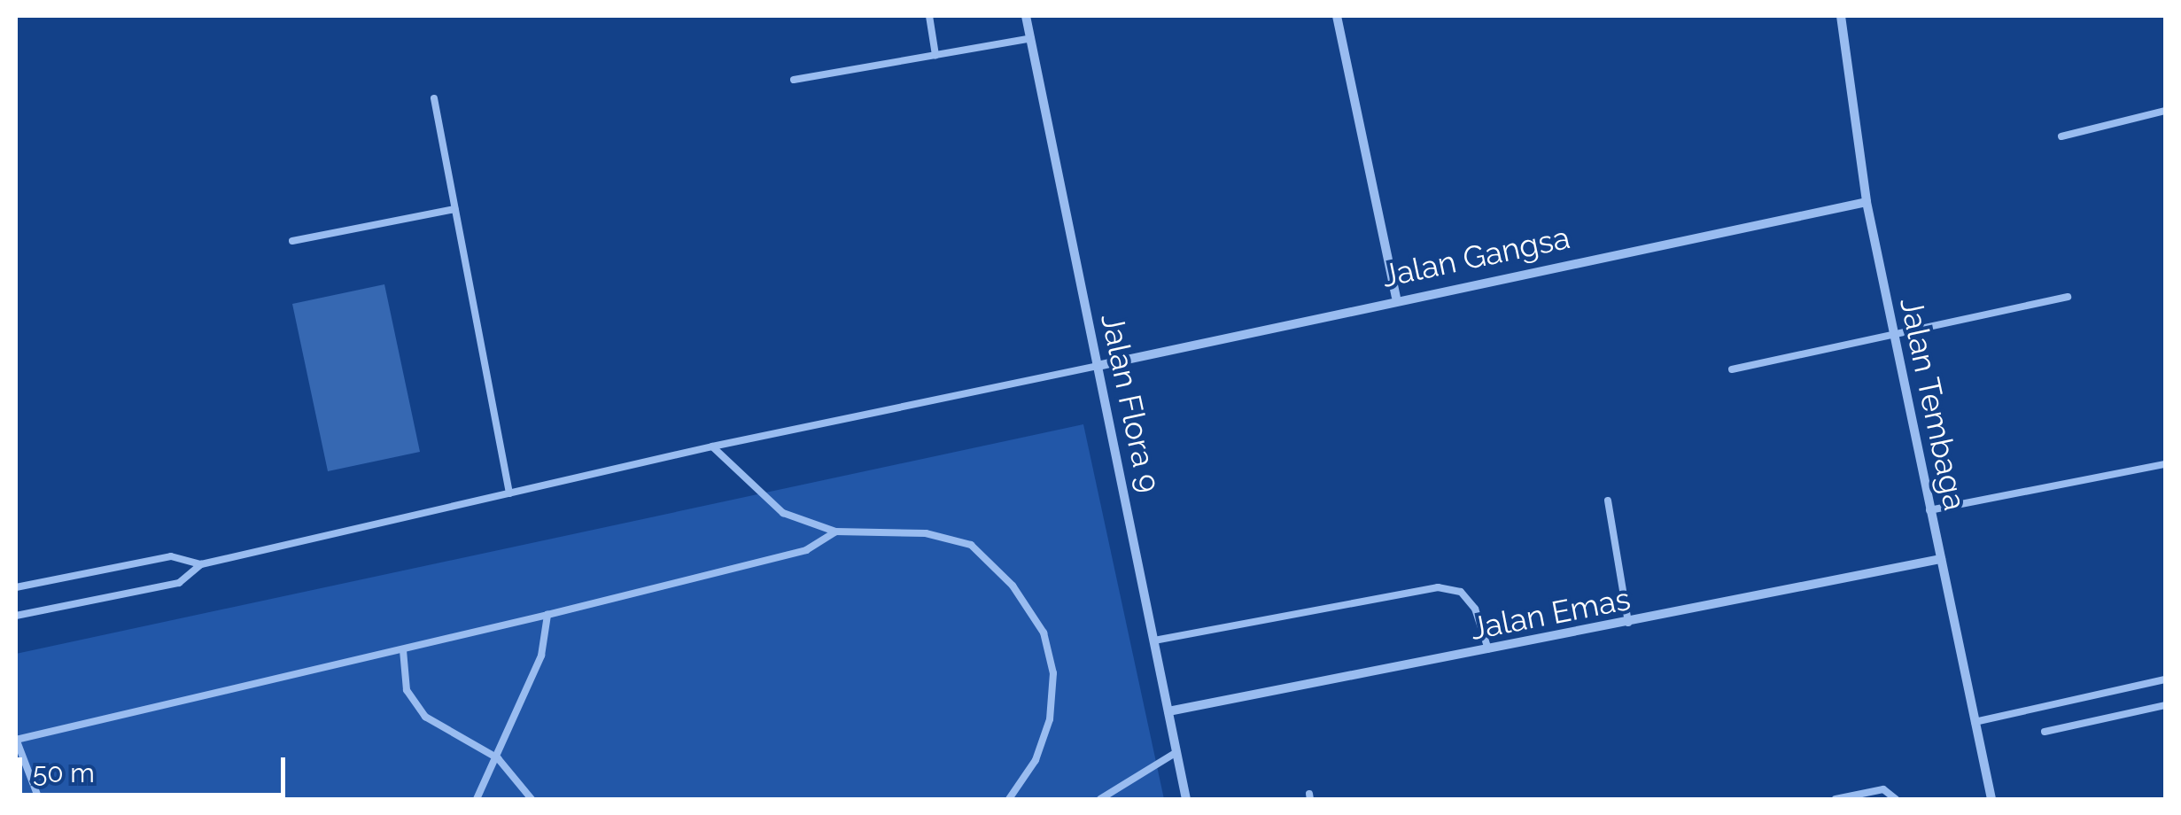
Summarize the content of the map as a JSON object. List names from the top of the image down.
{
  "streets": {
    "street": [
      "Jalan Gangsa",
      "Jalan Flora 9",
      "Jalan Tembaga",
      "Jalan Emas"
    ]
  },
  "crossings": [
    ["Jalan Gangsa", "Jalan Flora 9"],
    ["Jalan Gangsa", "Jalan Tembaga"],
    ["Jalan Flora 9", "Jalan Emas"],
    ["Jalan Tembaga", "Jalan Emas"]
  ],
  "scale_bar": "50 m"
}
